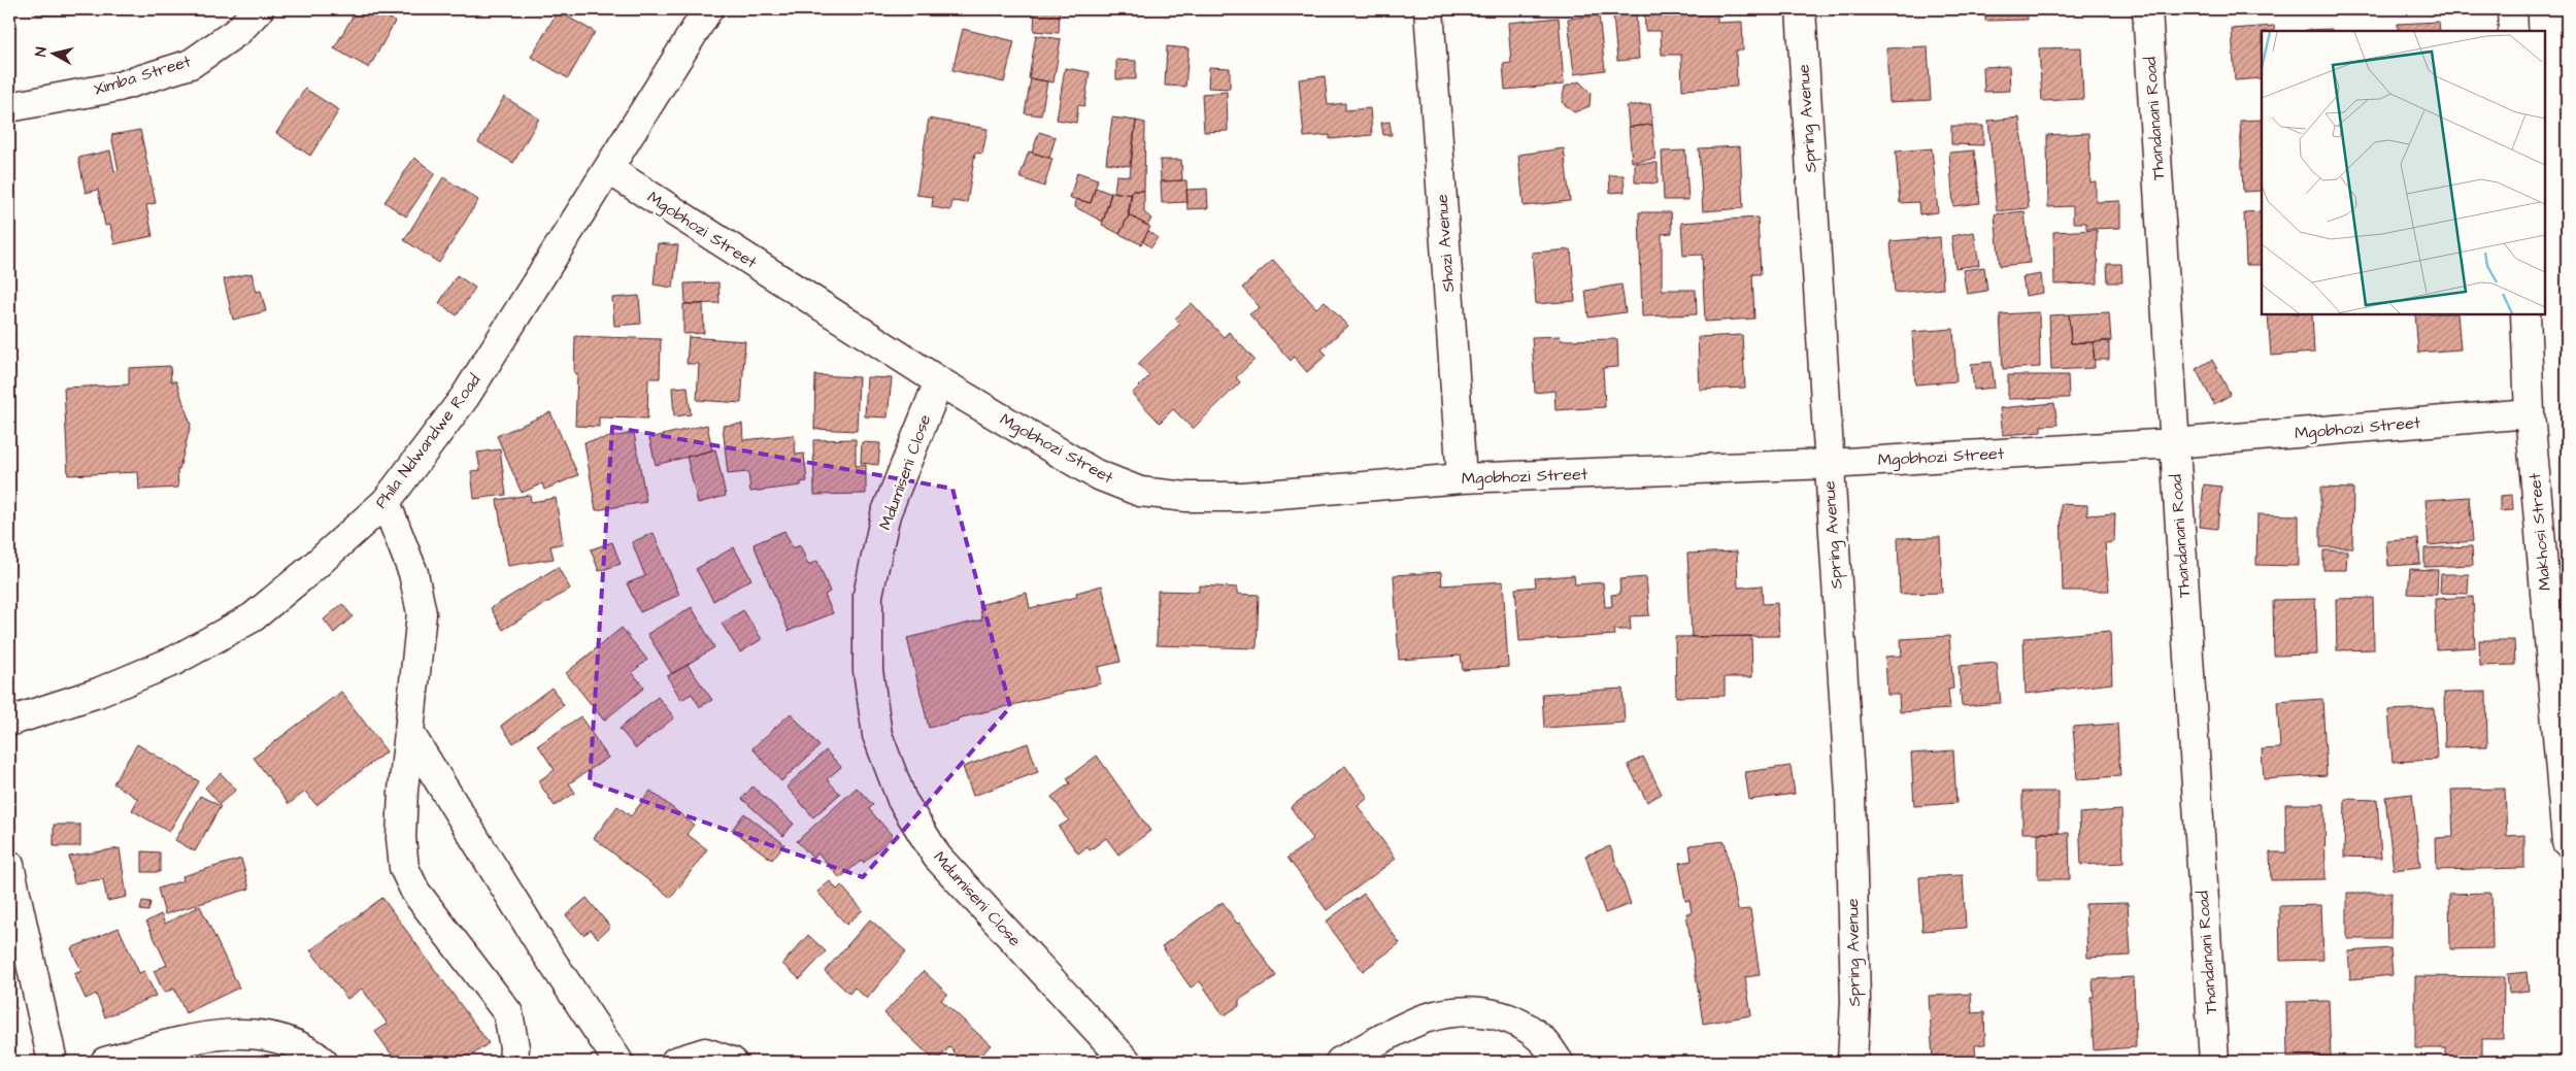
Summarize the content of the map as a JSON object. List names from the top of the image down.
{
  "streets": {
    "street": [
      "Ximba Street",
      "Spring Avenue",
      "Thandanani Road",
      "Mgobhozi Street",
      "Shazi Avenue",
      "Phila Ndwandwe Road",
      "Mdumiseni Close",
      "Makhosi Street"
    ]
  },
  "crossings": [
    ["Spring Avenue", "Mgobhozi Street"],
    ["Thandanani Road", "Mgobhozi Street"],
    ["Mgobhozi Street", "Shazi Avenue"],
    ["Mgobhozi Street", "Phila Ndwandwe Road"],
    ["Mgobhozi Street", "Mdumiseni Close"],
    ["Mgobhozi Street", "Makhosi Street"]
  ],
  "north": "left"
}
